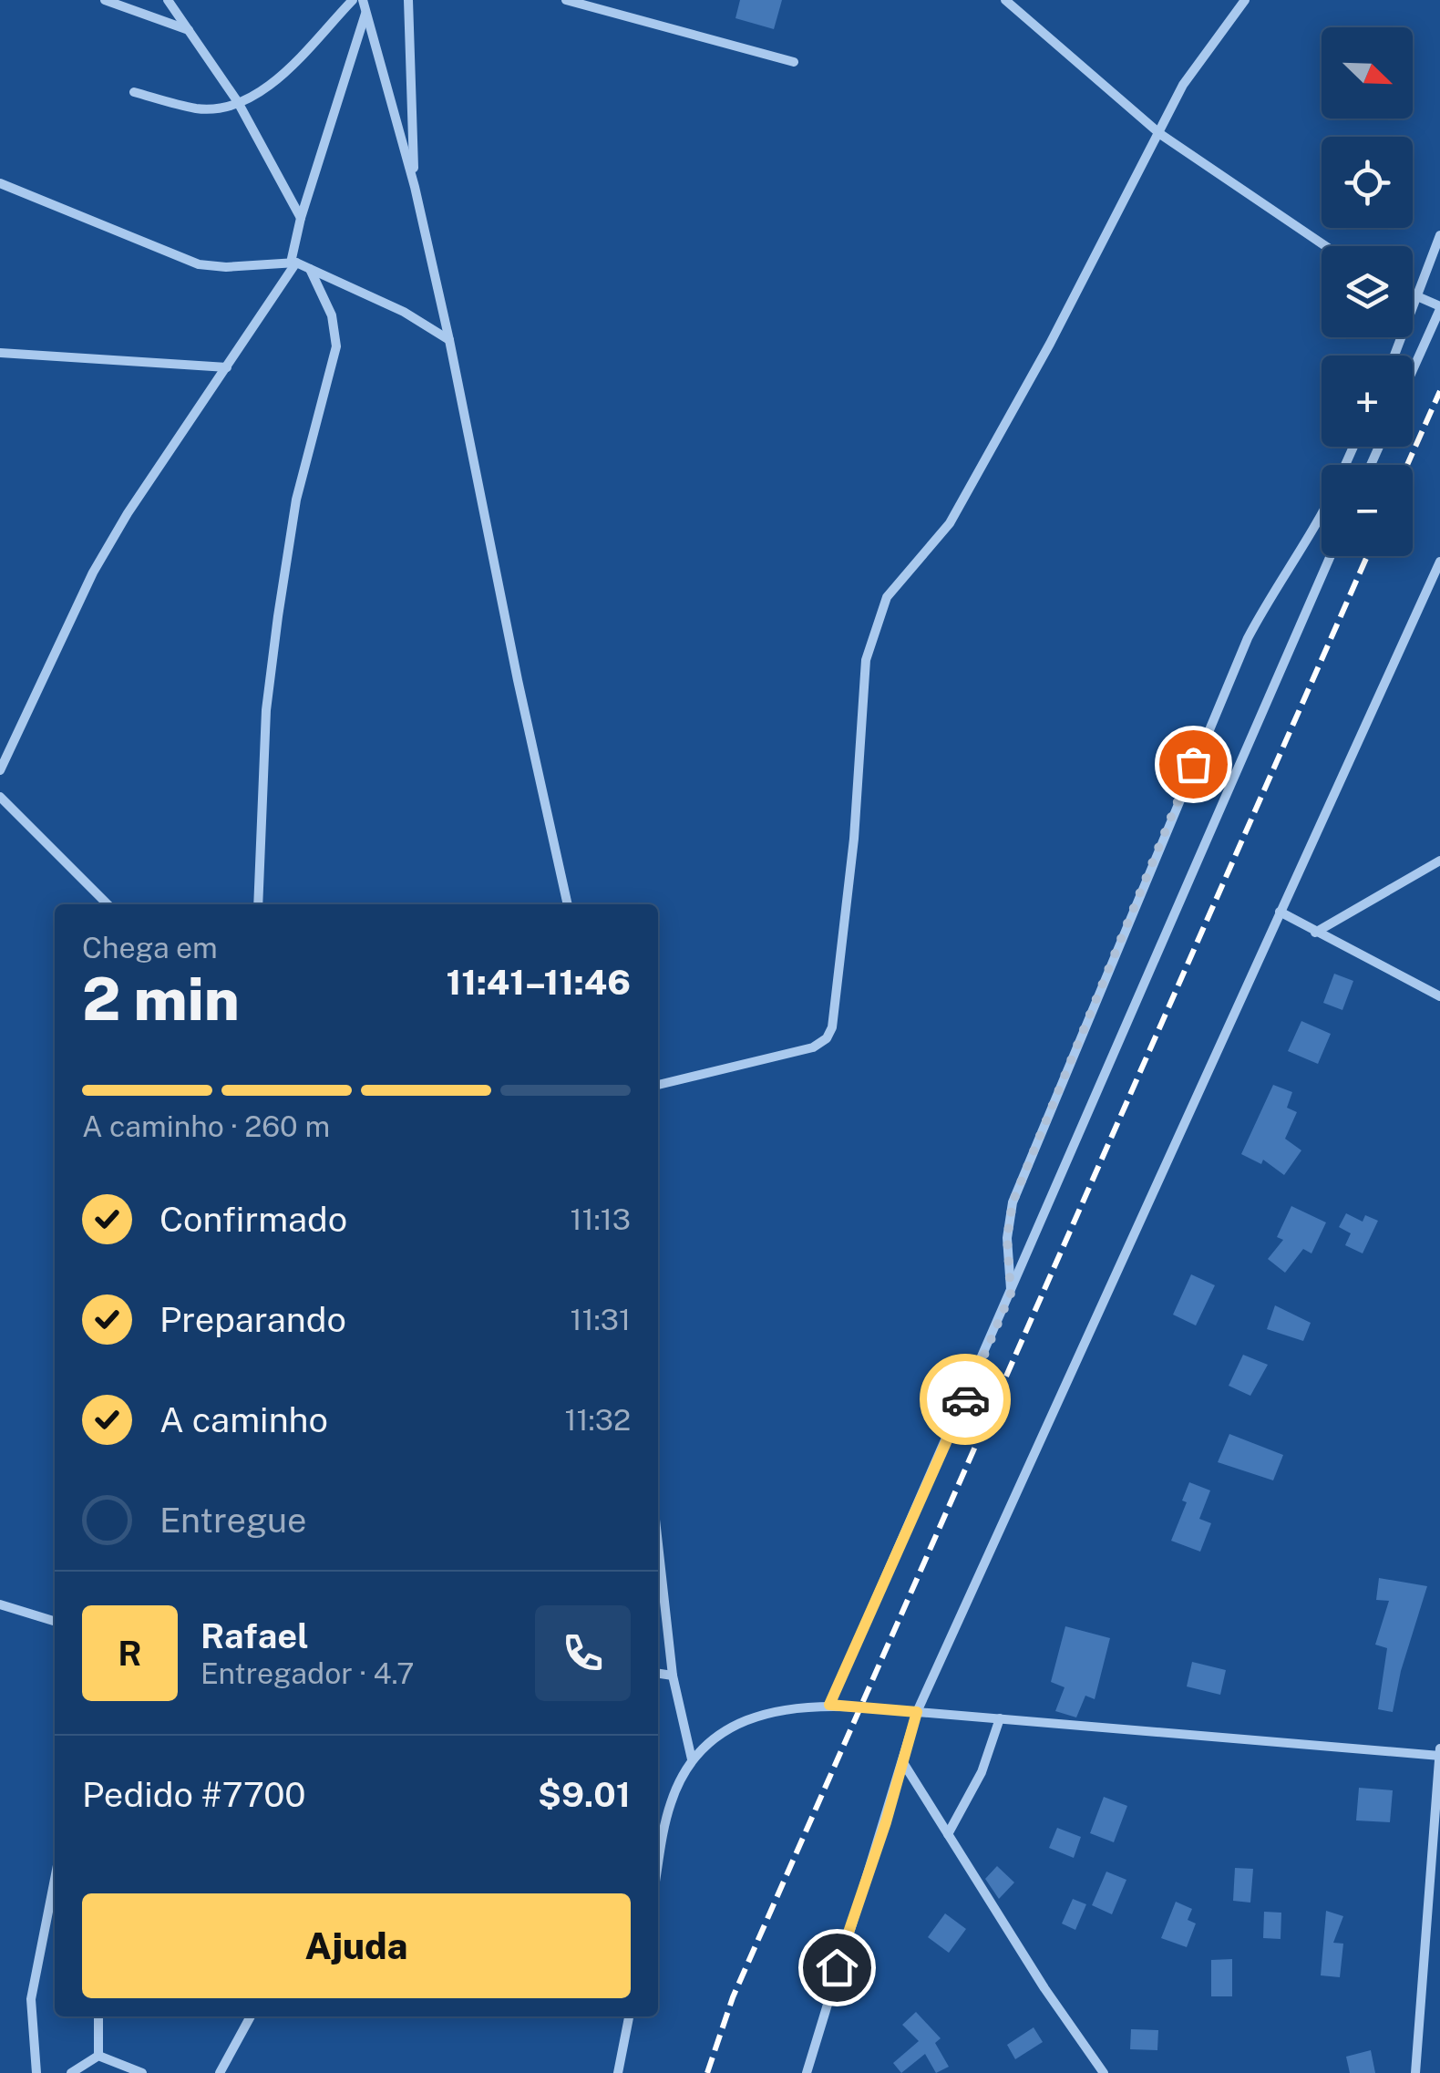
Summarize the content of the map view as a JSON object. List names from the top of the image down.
{
  "north": "bottom right",
  "page": {
    "map_buttons": ["+", "−"],
    "heading": ["2 min", "Chega em", "11:41–11:46"],
    "panel": [
      "Rafael",
      "Entregador · 4.7",
      "Pedido #7700",
      "$9.01"
    ],
    "bar": "A caminho · 260 m",
    "list": [
      ["Confirmado", "11:13"],
      ["Preparando", "11:31"],
      ["A caminho", "11:32"],
      "Entregue"
    ],
    "round": "R",
    "buttons": "Ajuda"
  }
}
